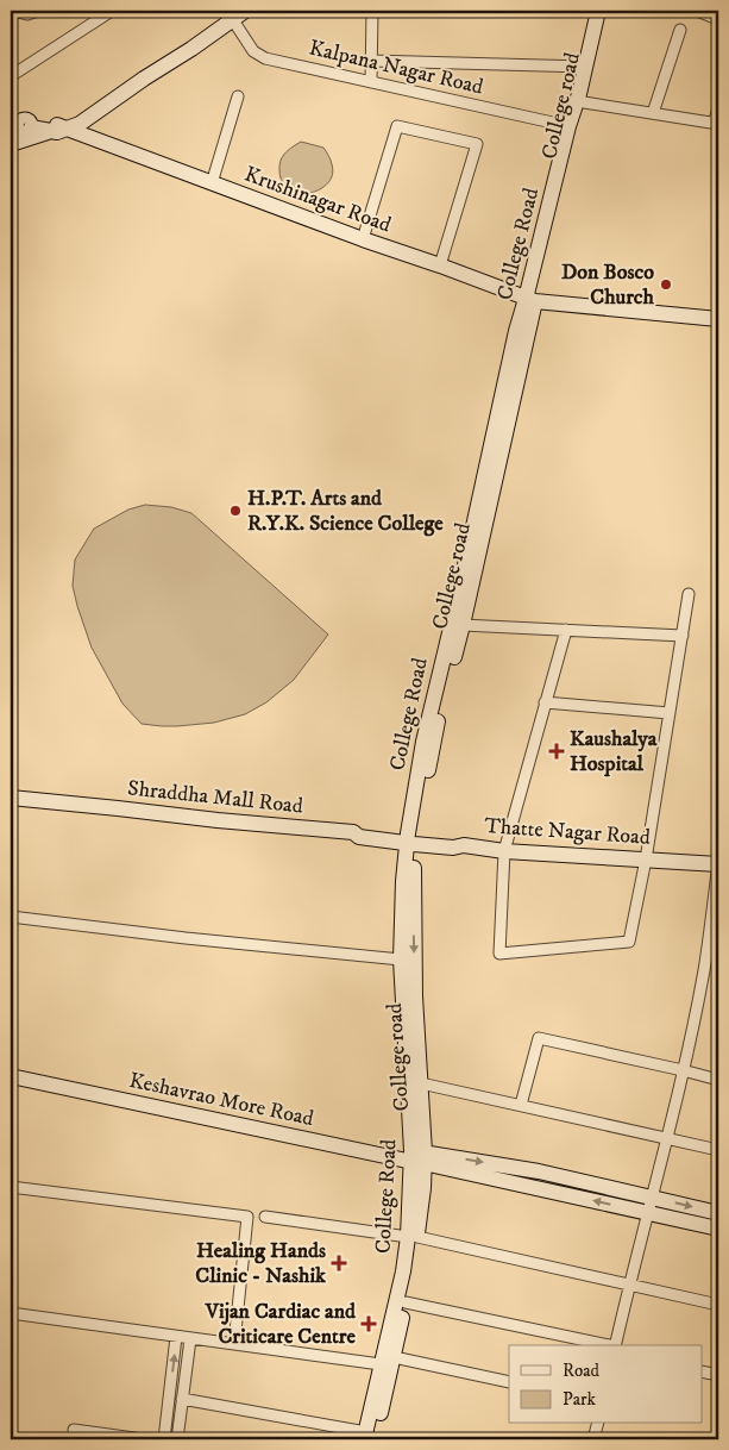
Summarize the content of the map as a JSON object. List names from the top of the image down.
{
  "streets": {
    "street": [
      "Kalpana Nagar Road",
      "College road",
      "Krushinagar Road",
      "College Road",
      "Shraddha Mall Road",
      "Thatte Nagar Road",
      "Keshavrao More Road"
    ]
  },
  "crossings": [
    ["Kalpana Nagar Road", "College Road"],
    ["College road", "Krushinagar Road"],
    ["College road", "College Road"],
    ["College road", "Shraddha Mall Road"],
    ["College road", "Thatte Nagar Road"],
    ["College road", "Keshavrao More Road"],
    ["Krushinagar Road", "College Road"],
    ["College Road", "Shraddha Mall Road"],
    ["College Road", "Thatte Nagar Road"],
    ["College Road", "Keshavrao More Road"],
    ["Shraddha Mall Road", "Thatte Nagar Road"]
  ],
  "places": {
    "other": ["Don Bosco Church", "H.P.T. Arts and R.Y.K. Science College"],
    "health": ["Kaushalya Hospital", "Healing Hands Clinic - Nashik", "Vijan Cardiac and Criticare Centre"]
  },
  "legend": ["Road", "Park"]
}
